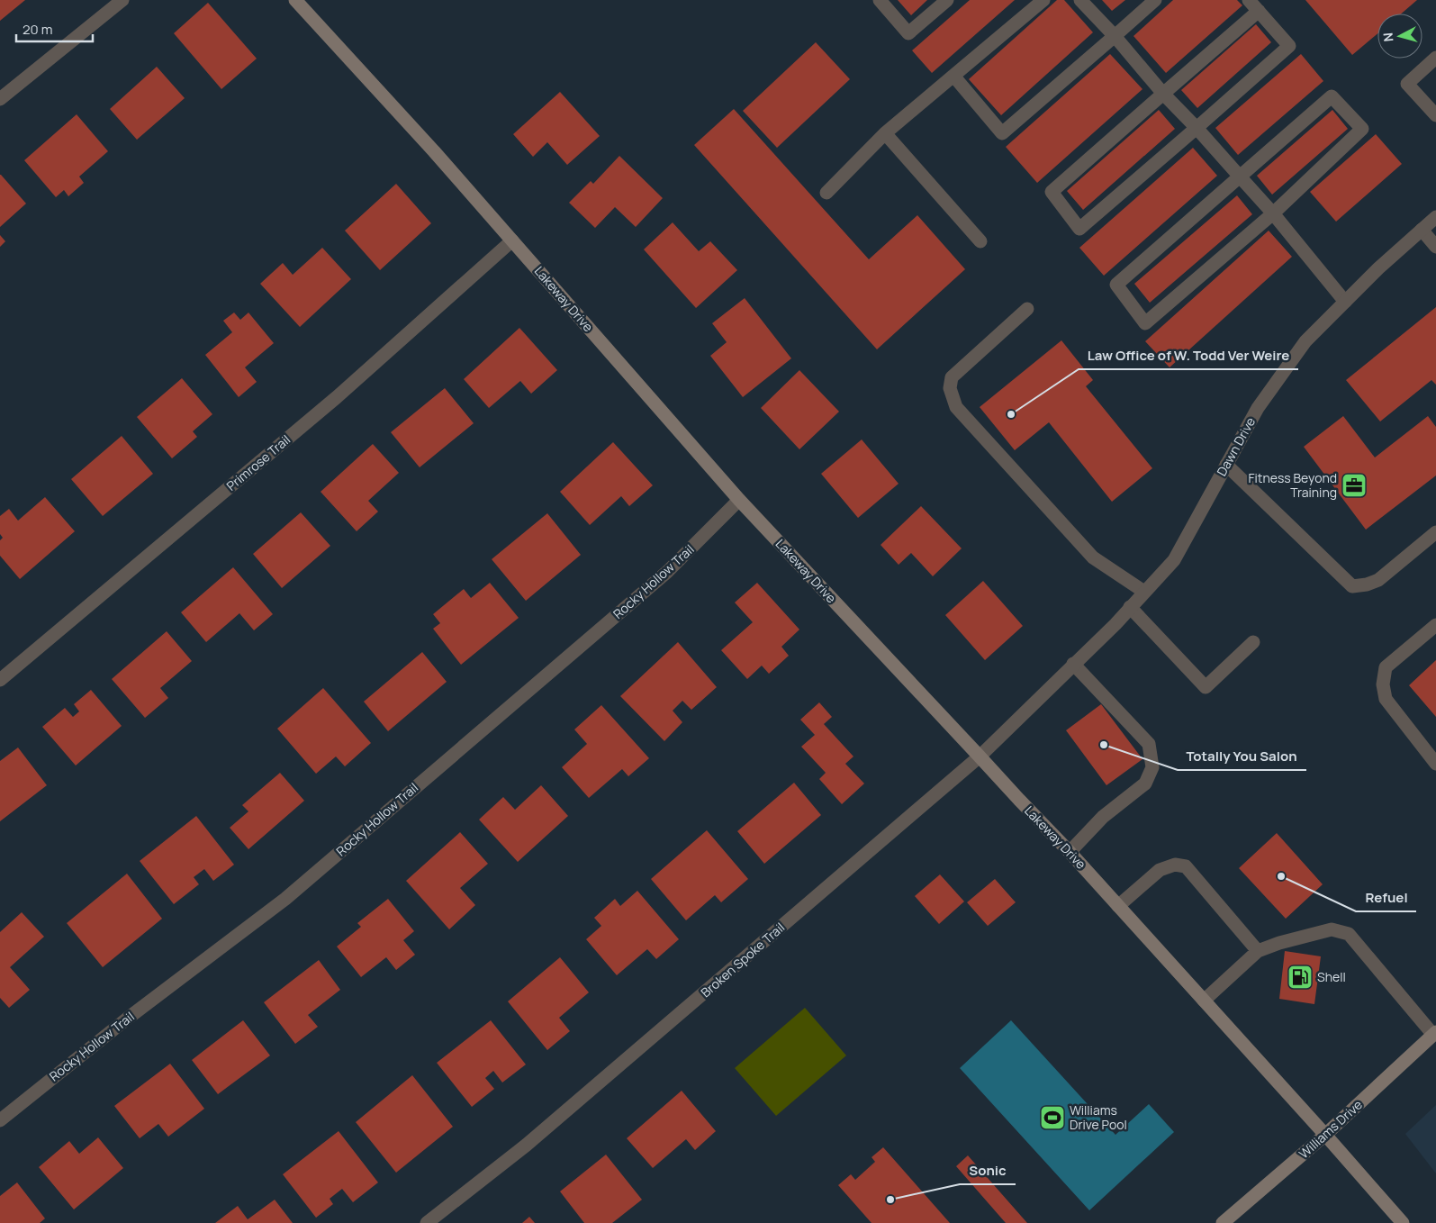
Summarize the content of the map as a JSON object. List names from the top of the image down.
{
  "streets": {
    "main road": ["Lakeway Drive", "Williams Drive"],
    "street": [
      "Dawn Drive",
      "Primrose Trail",
      "Rocky Hollow Trail",
      "Broken Spoke Trail"
    ]
  },
  "crossings": [
    ["Lakeway Drive", "Primrose Trail"],
    ["Lakeway Drive", "Rocky Hollow Trail"],
    ["Lakeway Drive", "Broken Spoke Trail"],
    ["Lakeway Drive", "Williams Drive"],
    ["Dawn Drive", "Broken Spoke Trail"]
  ],
  "places": {
    "other": [
      "Law Office of W. Todd Ver Weire",
      "Totally You Salon",
      "Refuel",
      "Sonic"
    ],
    "office": ["Fitness Beyond Training"],
    "fuel station": ["Shell"],
    "sports": ["Williams Drive Pool"]
  },
  "scale_bar": "20 m",
  "north": "left"
}
